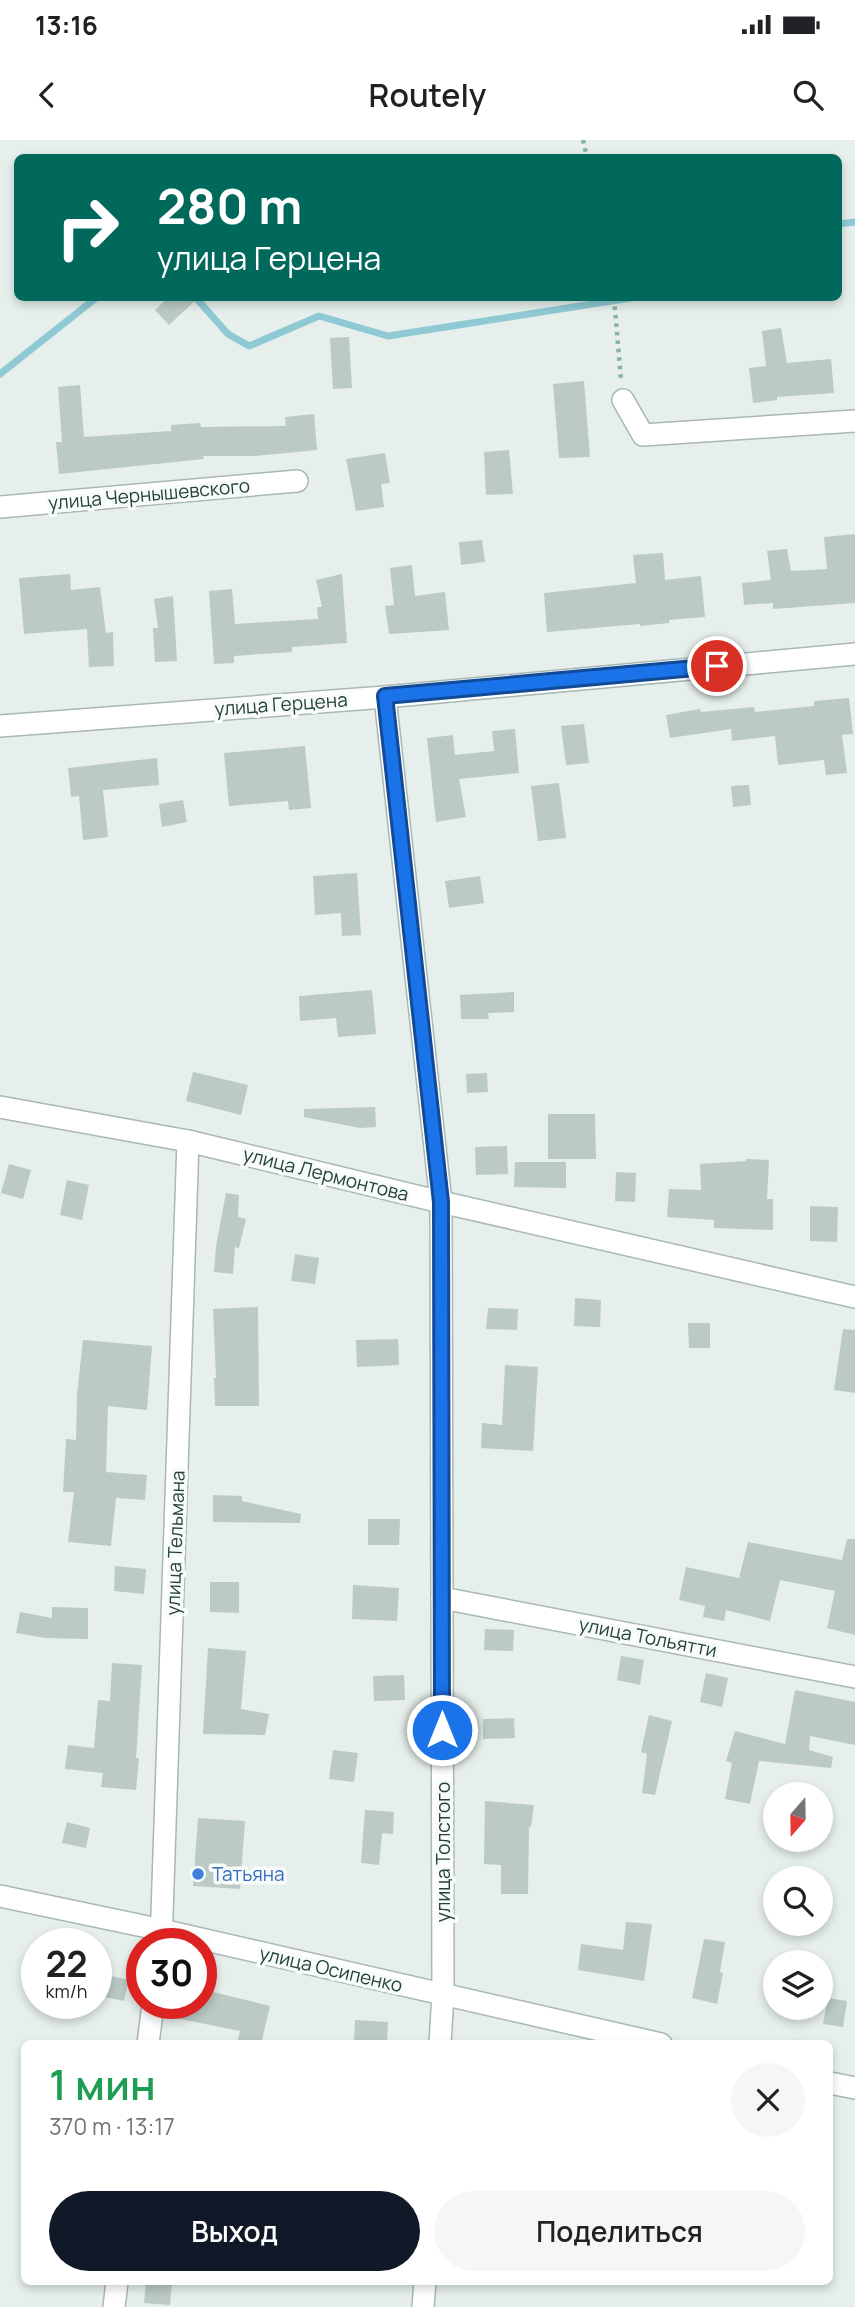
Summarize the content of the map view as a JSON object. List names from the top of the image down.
{
  "streets": {
    "street": [
      "улица Чернышевского",
      "улица Герцена",
      "улица Лермонтова",
      "улица Тельмана",
      "улица Тольятти",
      "улица Толстого",
      "улица Осипенко"
    ]
  },
  "crossings": [
    ["улица Герцена", "улица Толстого"],
    ["улица Лермонтова", "улица Тельмана"],
    ["улица Лермонтова", "улица Толстого"],
    ["улица Тольятти", "улица Толстого"],
    ["улица Толстого", "улица Осипенко"]
  ],
  "places": ["Татьяна"],
  "north": "bottom",
  "page": {
    "status": "13:16",
    "header": "Routely",
    "turn": ["280 m", "улица Герцена"],
    "speed": "22 km/h",
    "limit": "30",
    "heading": ["1 мин", "370 m · 13:17"],
    "buttons": ["Выход", "Поделиться"]
  }
}
